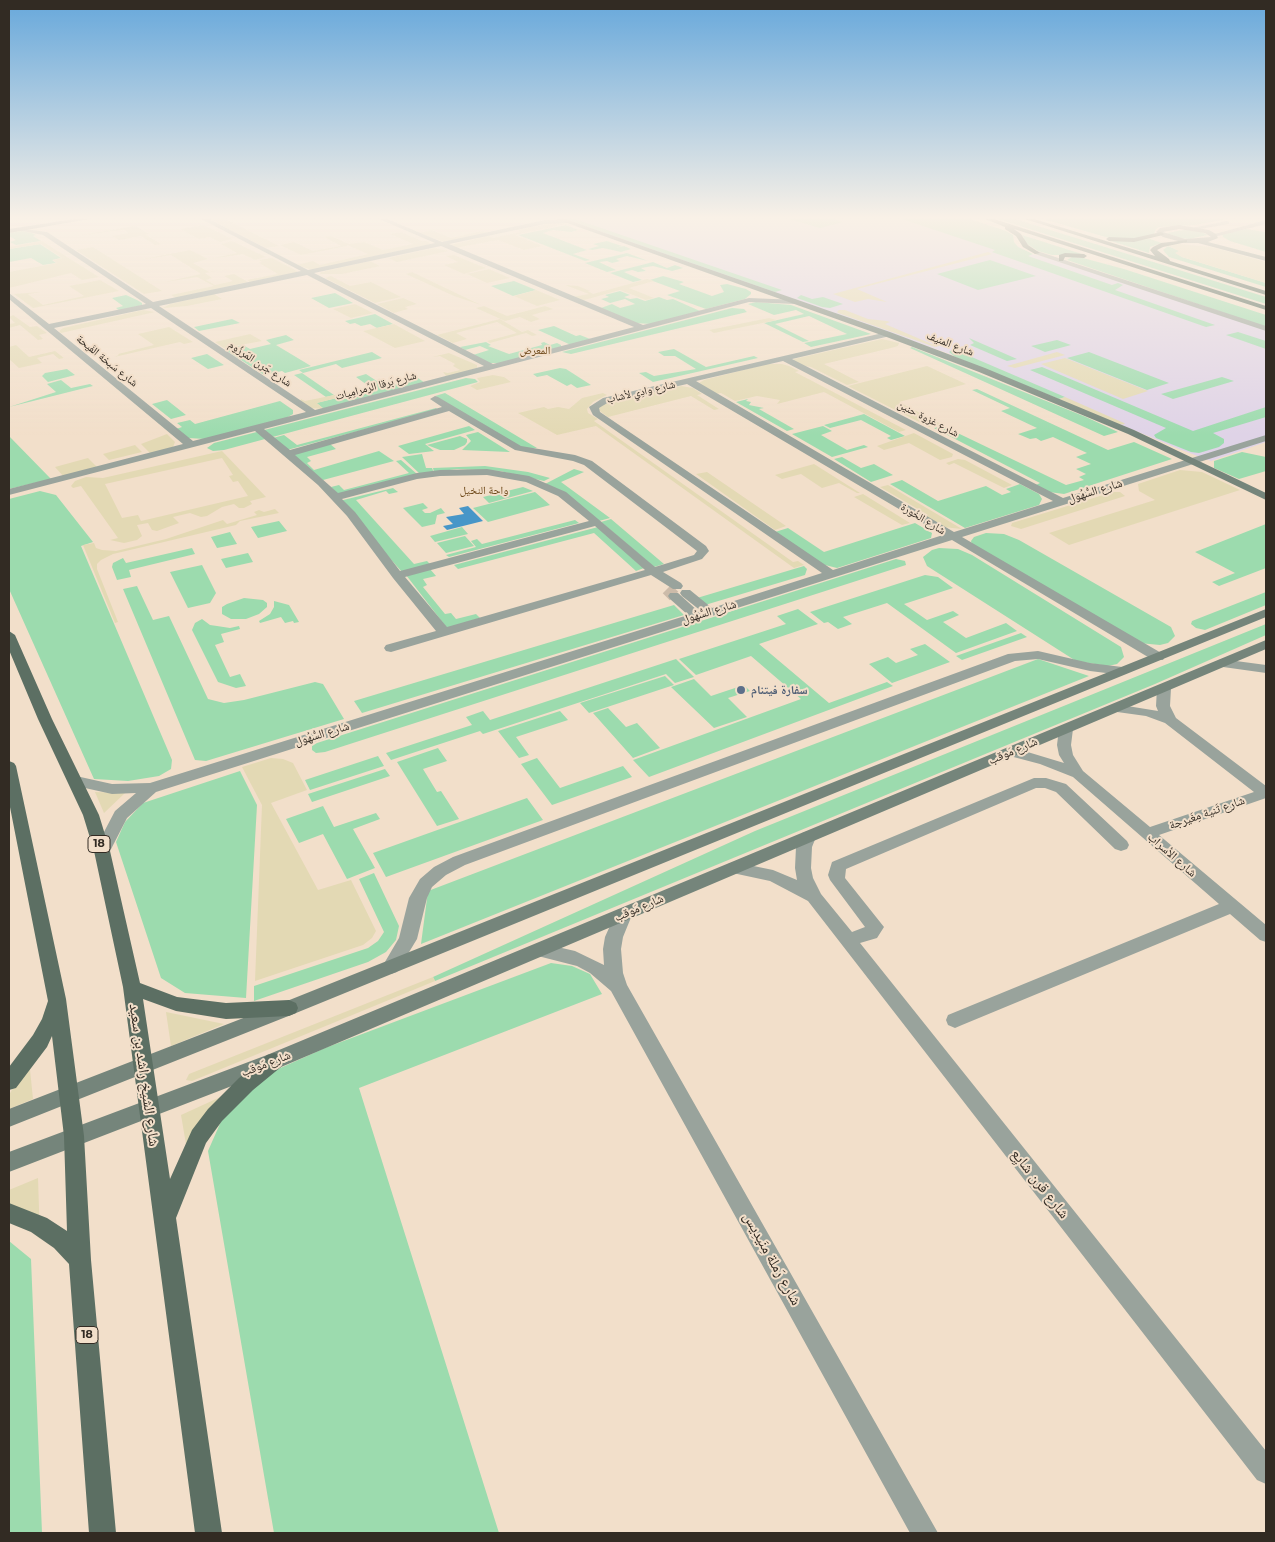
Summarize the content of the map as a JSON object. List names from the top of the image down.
{
  "streets": {
    "main road": [
      "شارع المنيف",
      "شارع مَوقب",
      "18",
      "شارع الشيخ راشد بن سعيد"
    ],
    "street": [
      "شارع سَبخة الفَيحة",
      "شارع جَرن المَرزُوم",
      "شارع بَرقا الرَّمرامِيات",
      "شارع وادِي لأشاب",
      "شارع غزوة حنين",
      "شارع السُّهُول",
      "شارع الخُورة",
      "شارع ثَنية مِغَيرجة",
      "شارع الأسراب",
      "شارع قرن شايِع",
      "شارع رَملة مِنَيدِيس"
    ]
  },
  "crossings": [
    ["شارع المنيف", "شارع بَرقا الرَّمرامِيات"],
    ["شارع المنيف", "شارع وادِي لأشاب"],
    ["شارع المنيف", "شارع السُّهُول"],
    ["شارع سَبخة الفَيحة", "شارع بَرقا الرَّمرامِيات"],
    ["شارع جَرن المَرزُوم", "شارع بَرقا الرَّمرامِيات"],
    ["شارع وادِي لأشاب", "شارع غزوة حنين"],
    ["شارع وادِي لأشاب", "شارع السُّهُول"],
    ["شارع وادِي لأشاب", "شارع الخُورة"],
    ["شارع غزوة حنين", "شارع السُّهُول"],
    ["شارع السُّهُول", "شارع الخُورة"],
    ["شارع السُّهُول", "شارع الشيخ راشد بن سعيد"],
    ["شارع مَوقب", "شارع ثَنية مِغَيرجة"],
    ["شارع مَوقب", "18"],
    ["شارع مَوقب", "شارع الأسراب"],
    ["شارع مَوقب", "شارع الشيخ راشد بن سعيد"],
    ["شارع مَوقب", "شارع قرن شايِع"],
    ["شارع مَوقب", "شارع رَملة مِنَيدِيس"],
    ["شارع ثَنية مِغَيرجة", "شارع الأسراب"]
  ],
  "districts": ["المعرض", "واحة النخيل"],
  "places": ["سفارة فيتنام"]
}
